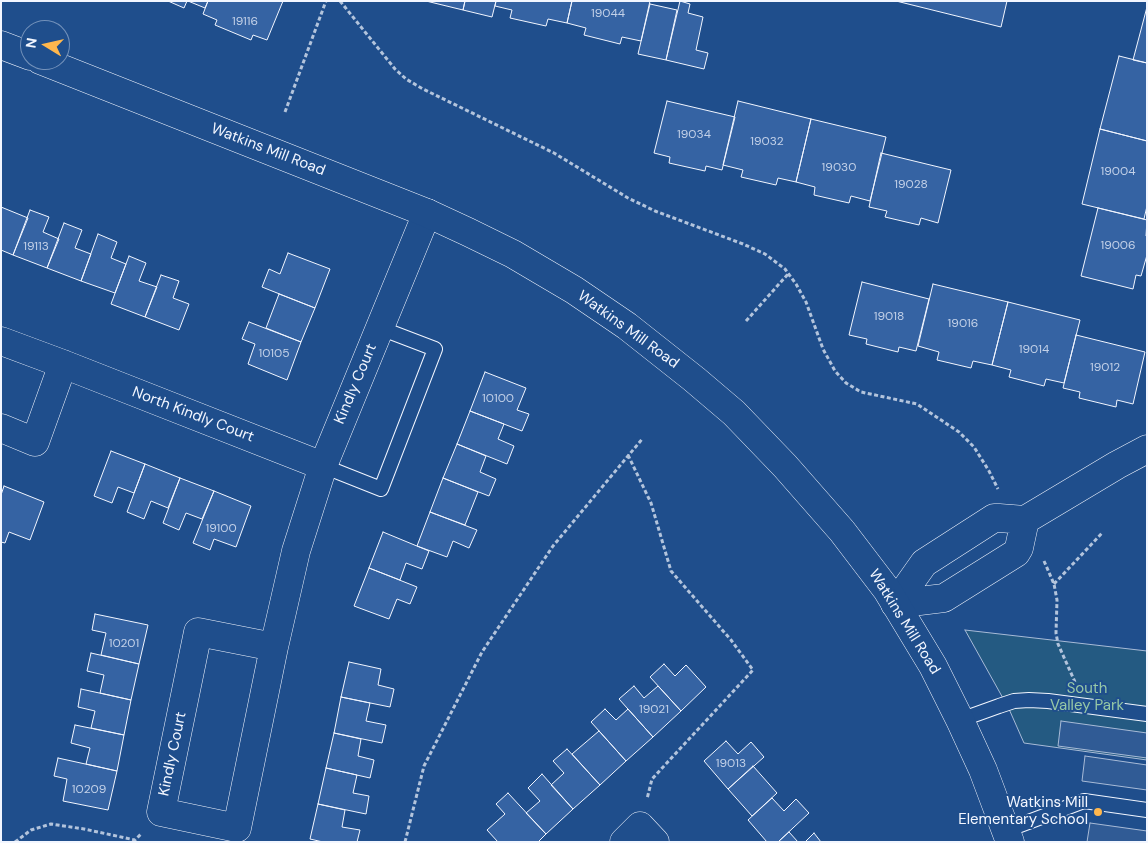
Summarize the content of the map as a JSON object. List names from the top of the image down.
{
  "streets": {
    "street": ["Watkins Mill Road", "Kindly Court", "North Kindly Court"]
  },
  "crossings": [
    ["Watkins Mill Road", "Kindly Court"],
    ["Kindly Court", "North Kindly Court"]
  ],
  "parks": ["South Valley Park"],
  "places": ["Watkins Mill Elementary School"],
  "house_numbers": [
    "19044",
    "19116",
    "19034",
    "19032",
    "19030",
    "19004",
    "19028",
    "19006",
    "19113",
    "19018",
    "19016",
    "19014",
    "10105",
    "19012",
    "10100",
    "19100",
    "10201",
    "19021",
    "19013",
    "10209"
  ],
  "north": "left"
}
